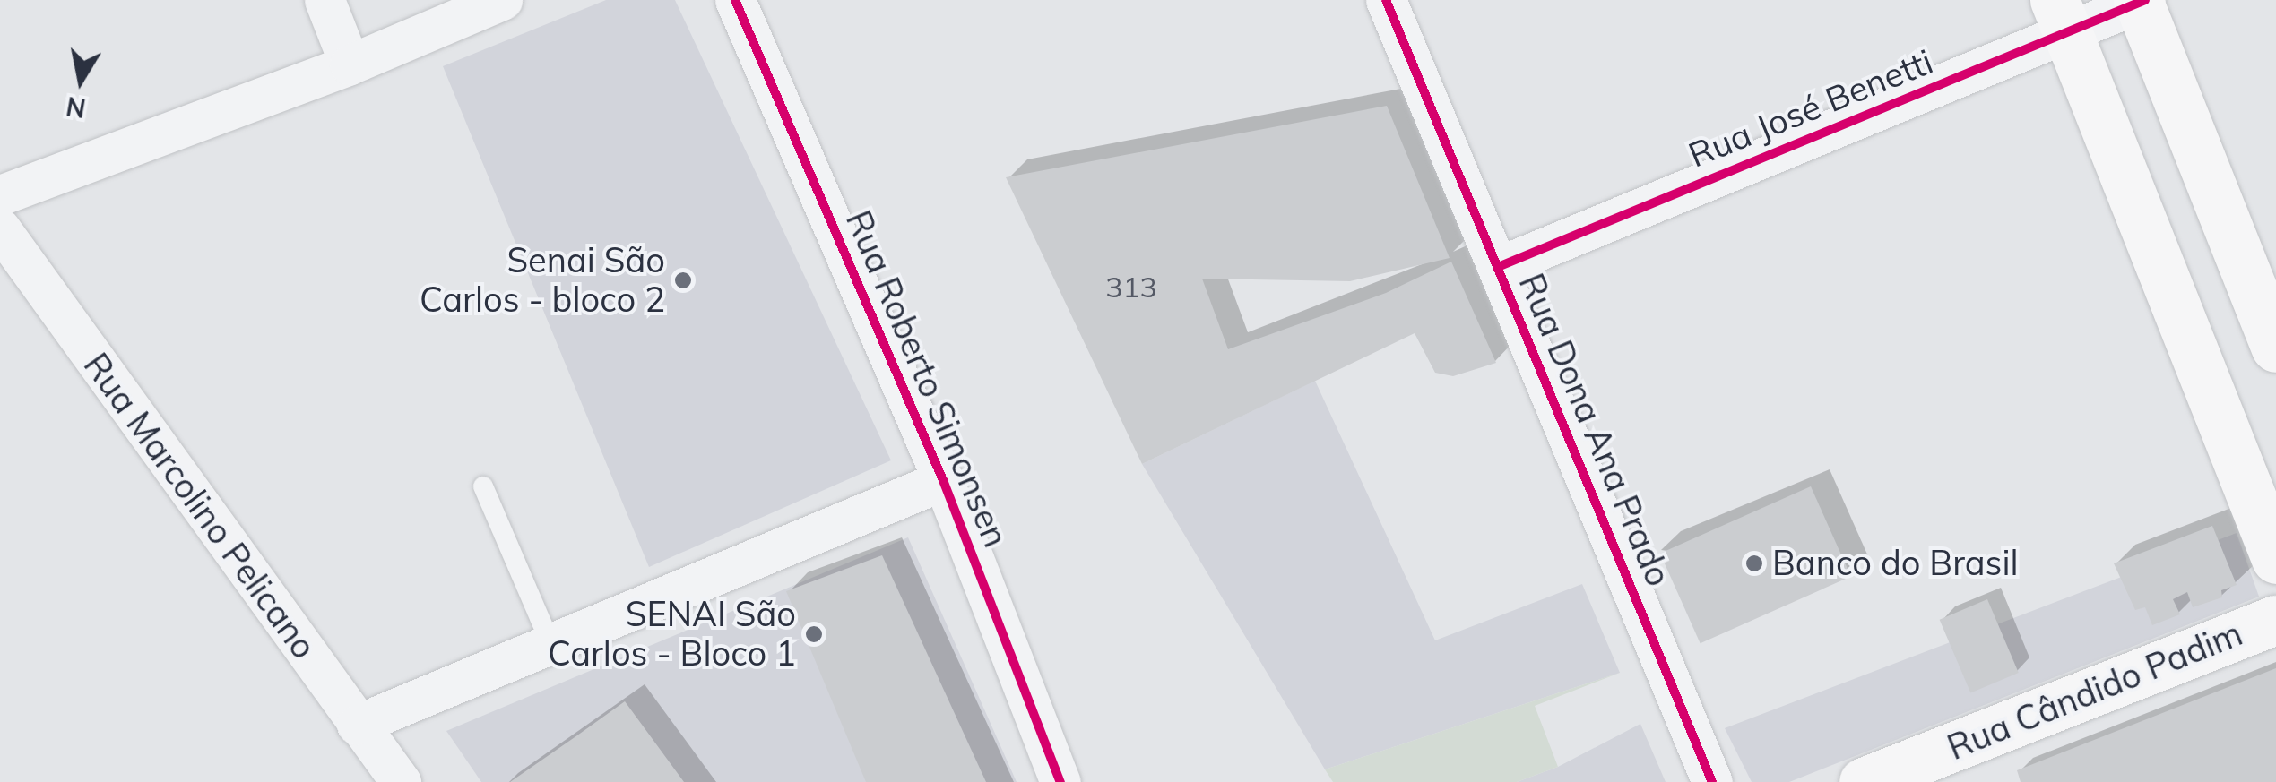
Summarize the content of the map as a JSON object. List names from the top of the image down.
{
  "streets": {
    "main road": ["Rua Cândido Padim"],
    "street": [
      "Rua José Benetti",
      "Rua Roberto Simonsen",
      "Rua Dona Ana Prado",
      "Rua Marcolino Pelicano"
    ]
  },
  "crossings": [
    ["Rua José Benetti", "Rua Dona Ana Prado"]
  ],
  "places": ["Senai São Carlos - bloco 2", "Banco do Brasil", "SENAI São Carlos - Bloco 1"],
  "house_numbers": ["313"],
  "north": "bottom"
}
